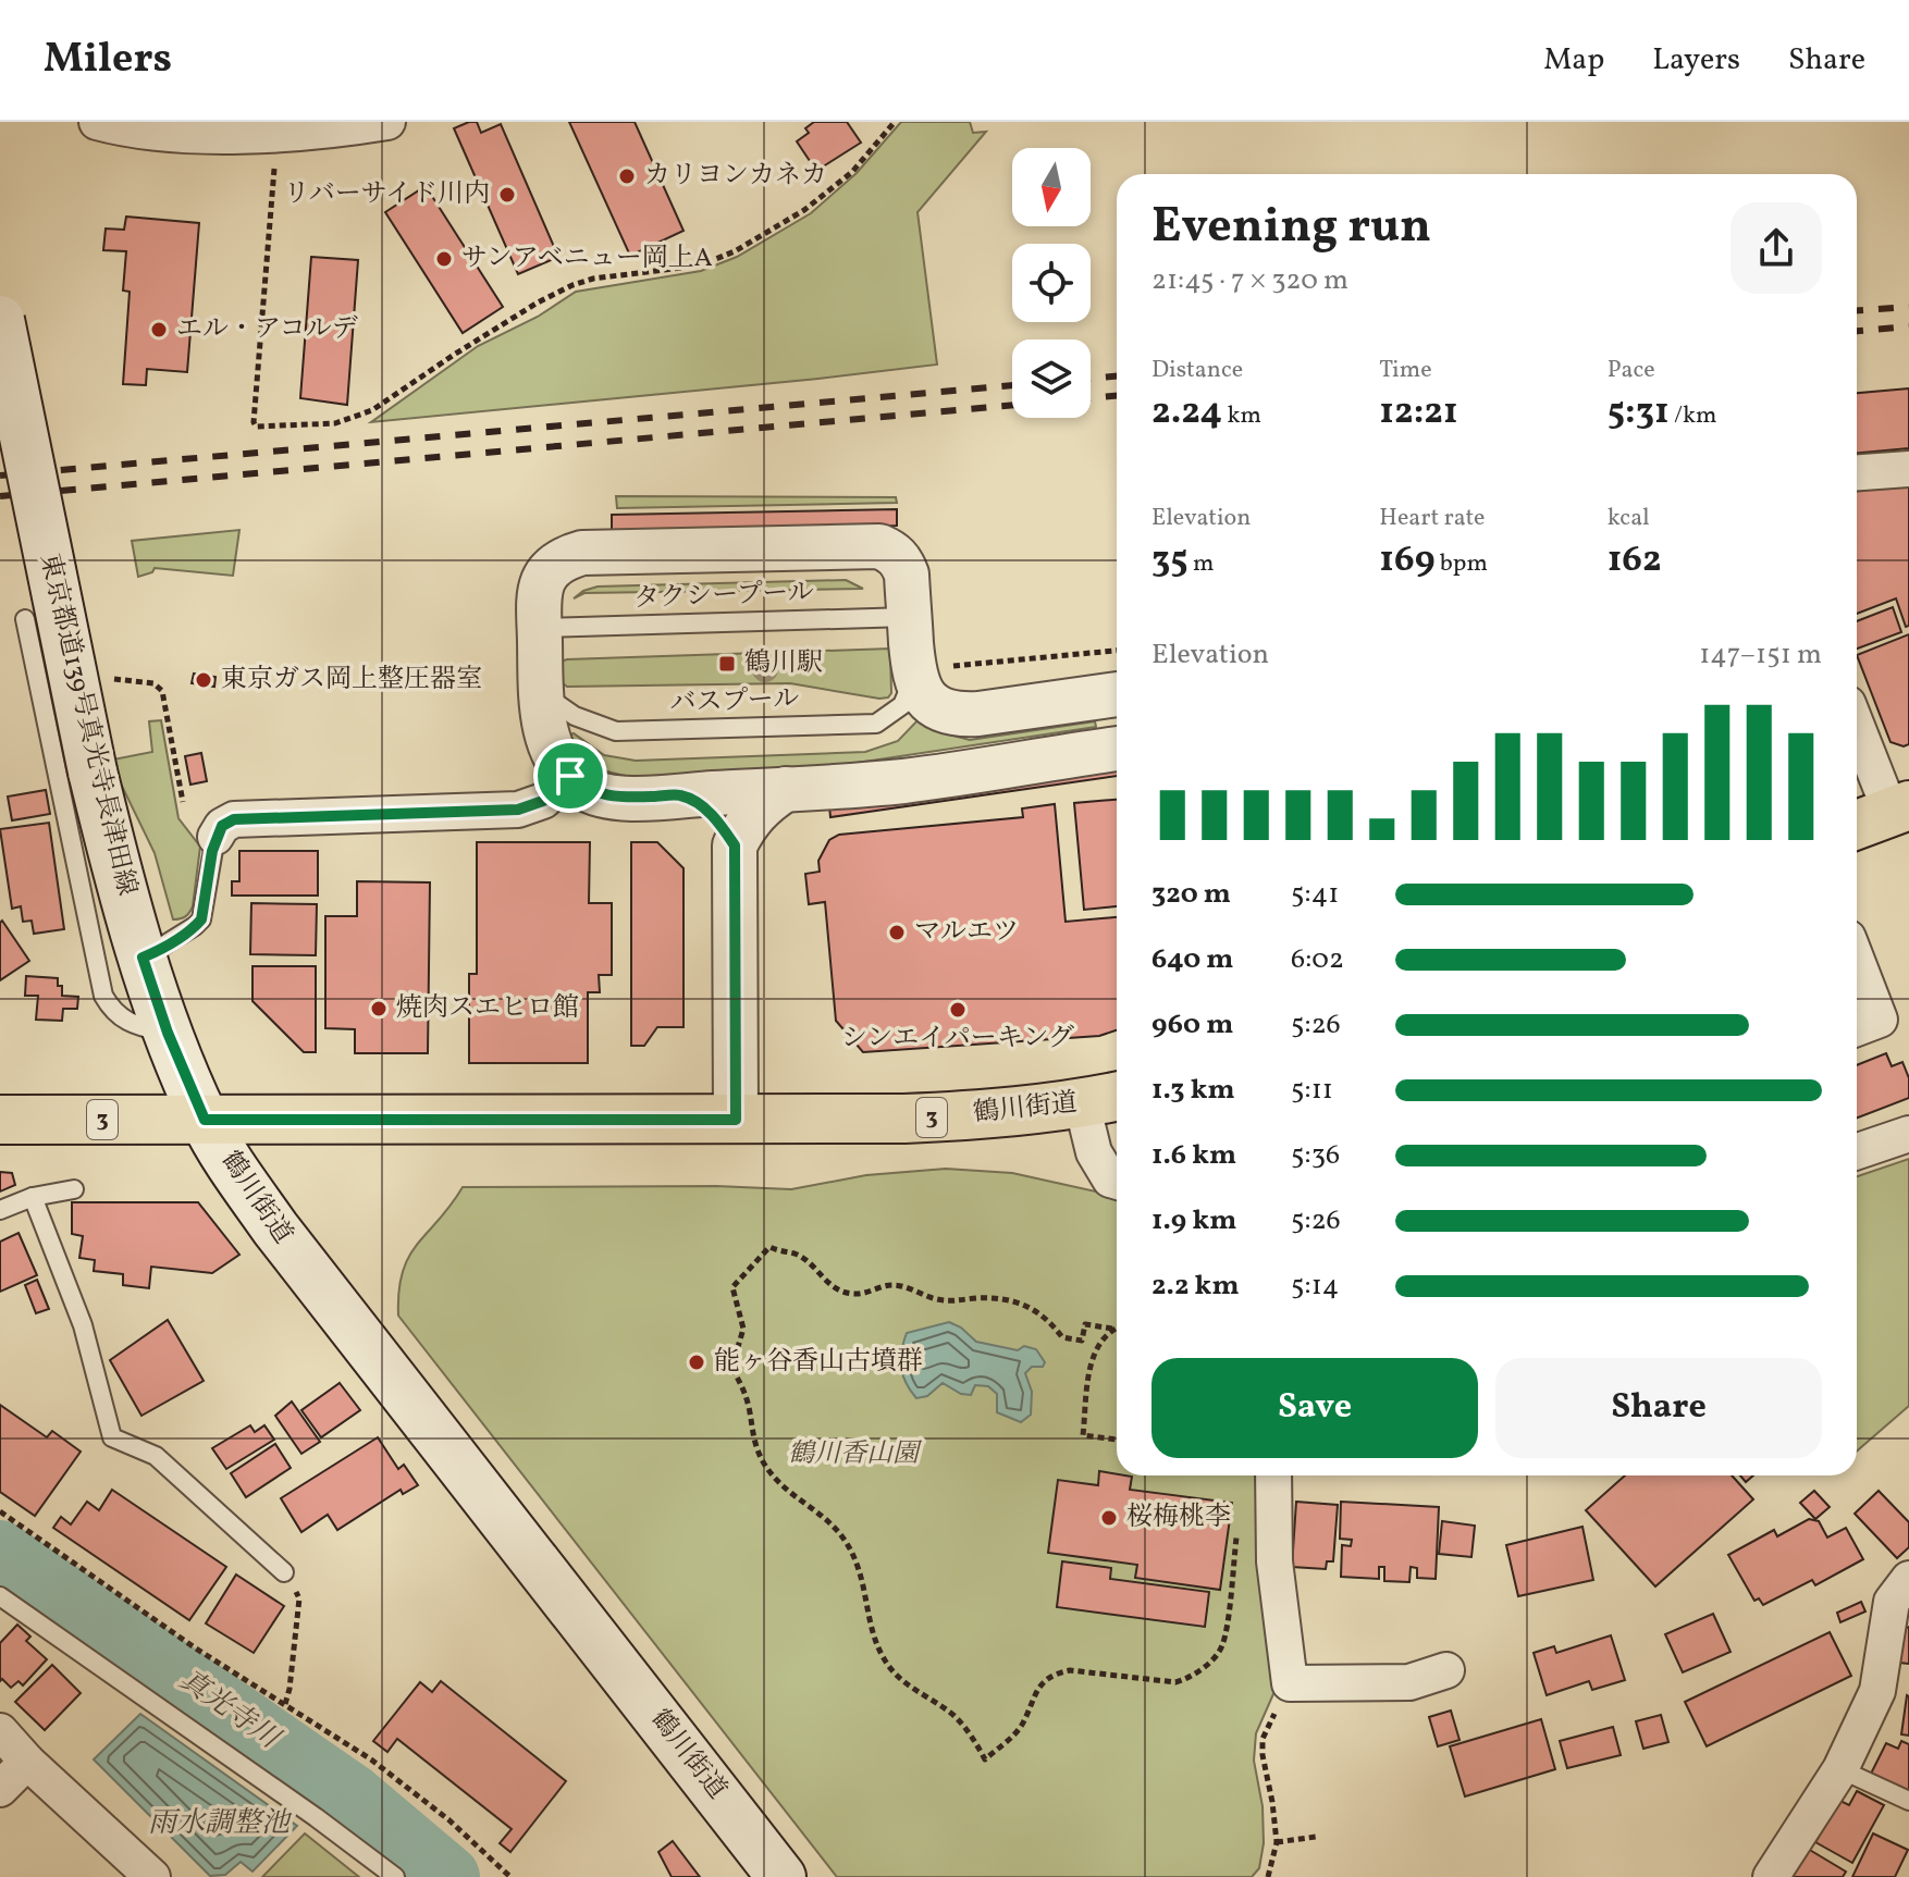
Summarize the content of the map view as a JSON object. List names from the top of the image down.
{
  "streets": {
    "main road": ["東京都道139号真光寺長津田線", "鶴川街道", "3"],
    "lane": ["タクシープール", "バスプール"]
  },
  "crossings": [
    ["東京都道139号真光寺長津田線", "鶴川街道"],
    ["東京都道139号真光寺長津田線", "3"],
    ["鶴川街道", "3"]
  ],
  "water": ["真光寺川", "雨水調整池"],
  "parks": ["鶴川香山園"],
  "places": {
    "other": [
      "カリヨンカネカ",
      "リバーサイド川内",
      "サンアベニュー岡上A",
      "エル・アコルデ",
      "東京ガス岡上整圧器室",
      "マルエツ",
      "焼肉スエヒロ館",
      "シンエイパーキング",
      "能ヶ谷香山古墳群",
      "桜梅桃李"
    ],
    "transit": ["鶴川駅"]
  },
  "north": "bottom",
  "page": {
    "header": "Milers",
    "nav": ["Map", "Layers", "Share"],
    "heading": ["Evening run", "21:45 · 7 × 320 m"],
    "stats": [
      ["Distance", "2.24 km"],
      ["Time", "12:21"],
      ["Pace", "5:31 /km"],
      ["Elevation", "35 m"],
      ["Heart rate", "169 bpm"],
      ["kcal", "162"]
    ],
    "chart": ["Elevation", "147–151 m"],
    "list": [
      {
        "name": "320 m",
        "note": "5:41"
      },
      {
        "name": "640 m",
        "note": "6:02"
      },
      {
        "name": "960 m",
        "note": "5:26"
      },
      {
        "name": "1.3 km",
        "note": "5:11"
      },
      {
        "name": "1.6 km",
        "note": "5:36"
      },
      {
        "name": "1.9 km",
        "note": "5:26"
      },
      {
        "name": "2.2 km",
        "note": "5:14"
      }
    ],
    "buttons": ["Save", "Share"]
  }
}
